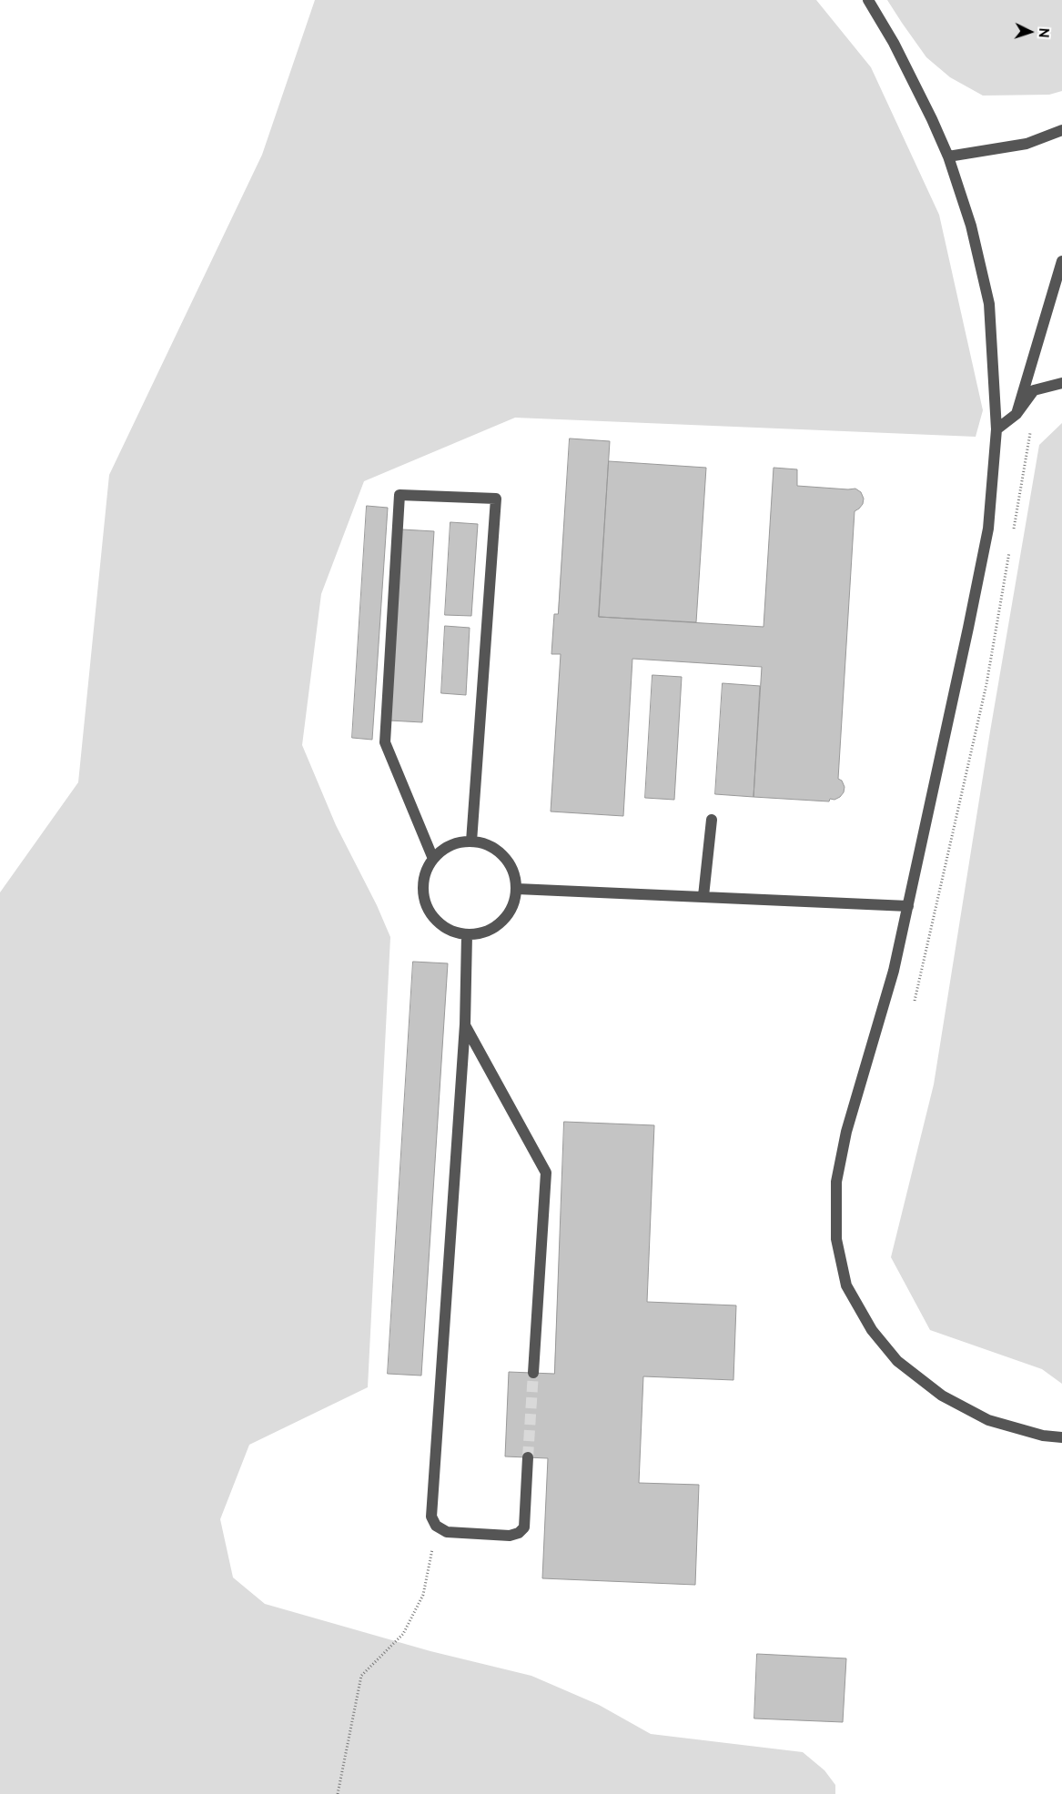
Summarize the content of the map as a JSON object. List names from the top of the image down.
{
  "north": "right"
}
